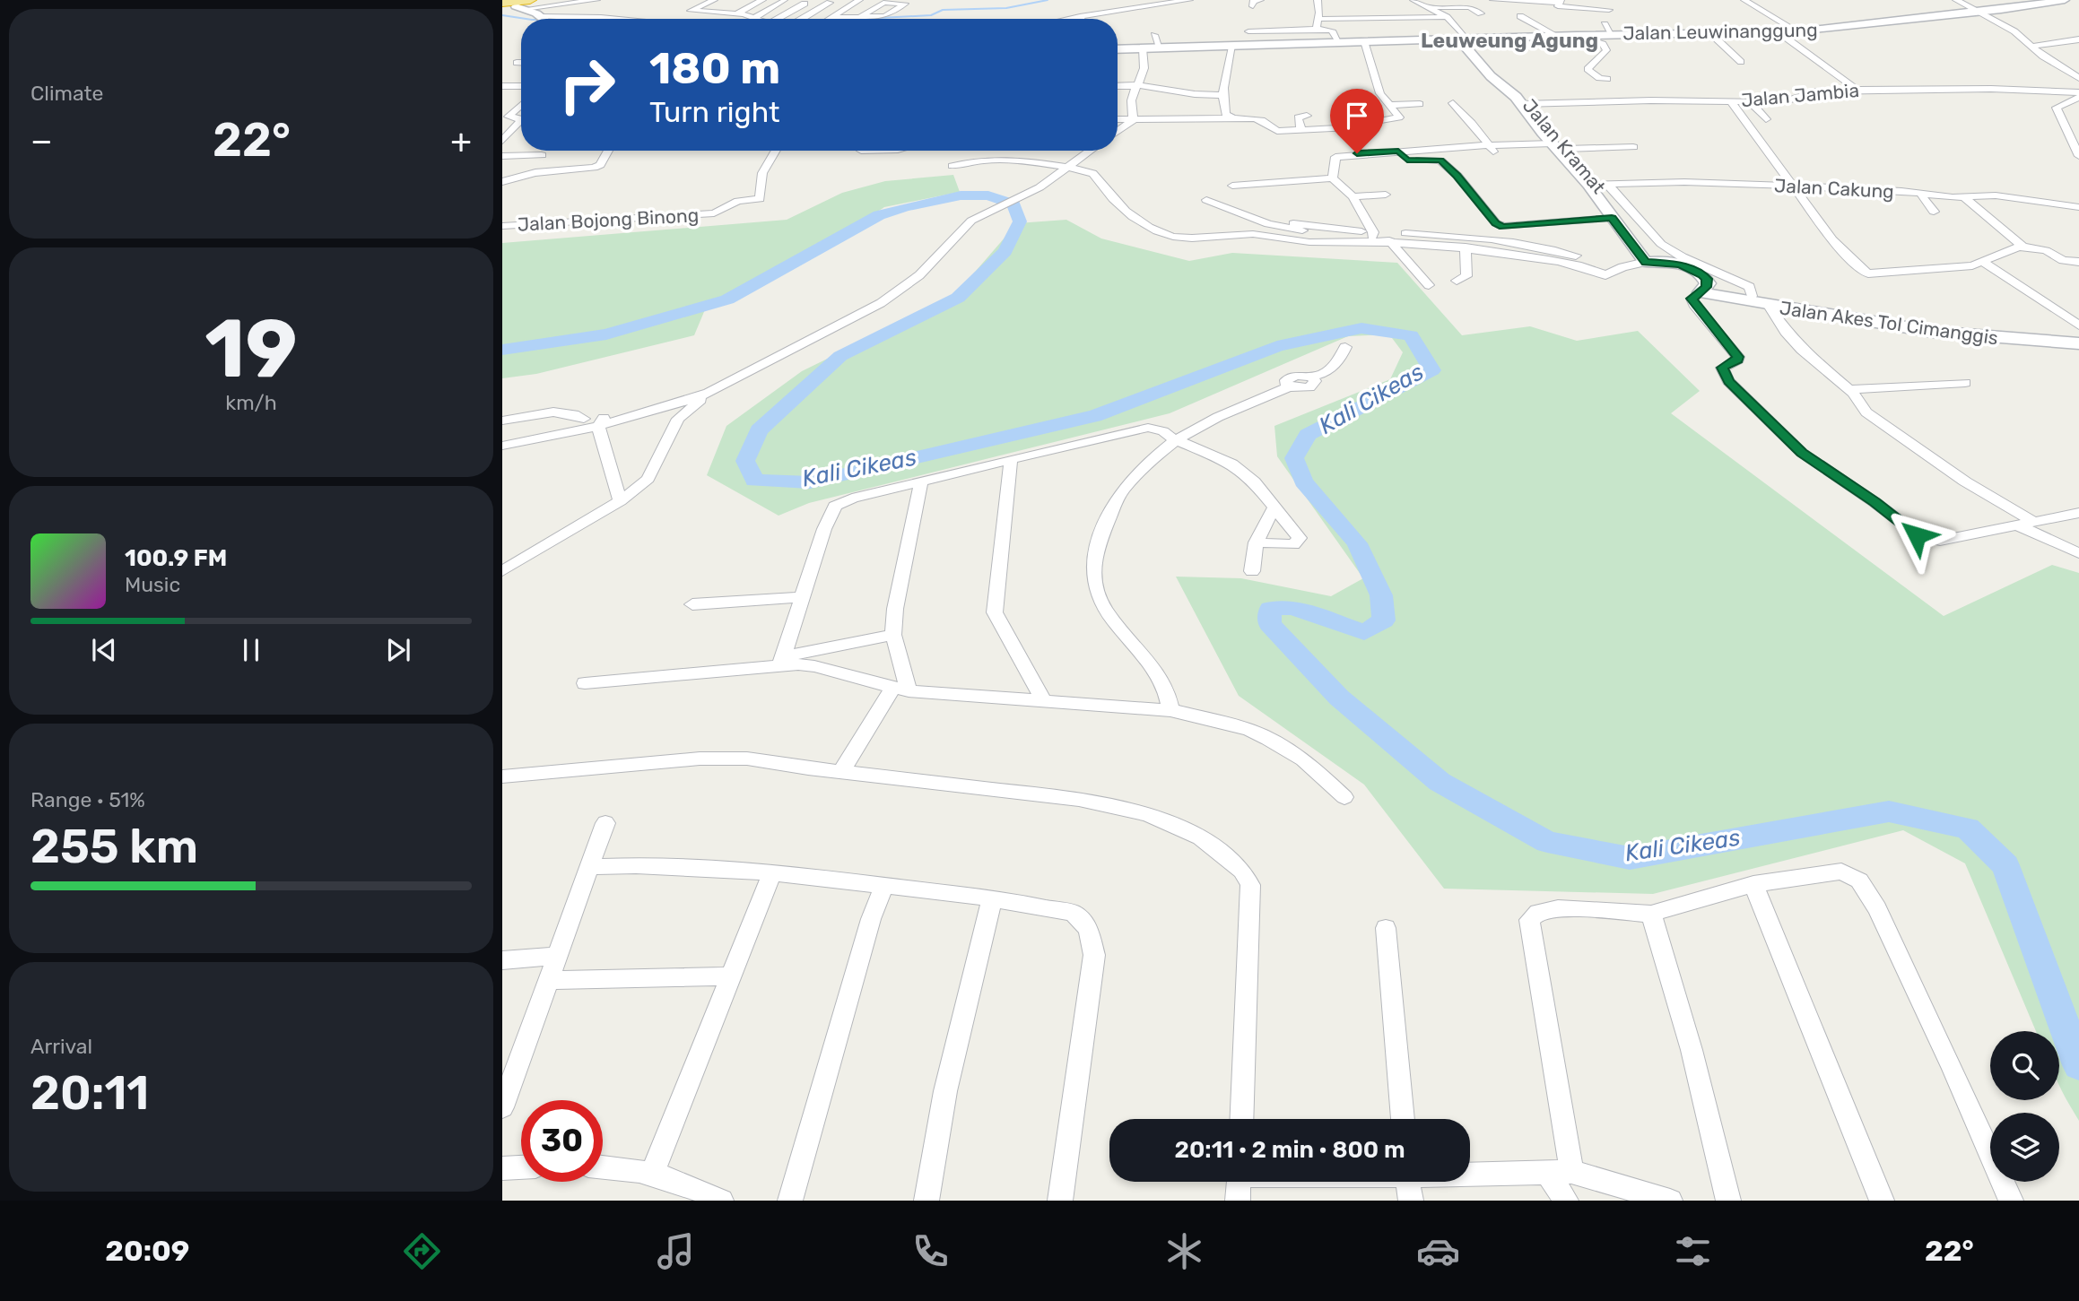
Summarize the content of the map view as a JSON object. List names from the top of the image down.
{
  "streets": {
    "main road": ["Jalan Leuwinanggung", "Jalan Kramat", "Jalan Akes Tol Cimanggis"],
    "street": ["Jalan Jambia", "Jalan Cakung", "Jalan Bojong Binong"]
  },
  "crossings": [
    ["Jalan Leuwinanggung", "Jalan Kramat"],
    ["Jalan Jambia", "Jalan Kramat"],
    ["Jalan Kramat", "Jalan Cakung"]
  ],
  "districts": ["Leuweung Agung"],
  "water": ["Kali Cikeas"],
  "page": {
    "tile": [
      "Climate",
      ["19", "km/h"],
      ["Range · 51%", "255 km"],
      ["Arrival", "20:11"]
    ],
    "turn": ["180 m", "Turn right"],
    "heat": ["−", "22°", "+"],
    "song": ["100.9 FM", "Music"],
    "limit": "30",
    "trip": "20:11 · 2 min · 800 m",
    "tabs": ["20:09", "22°"]
  }
}
